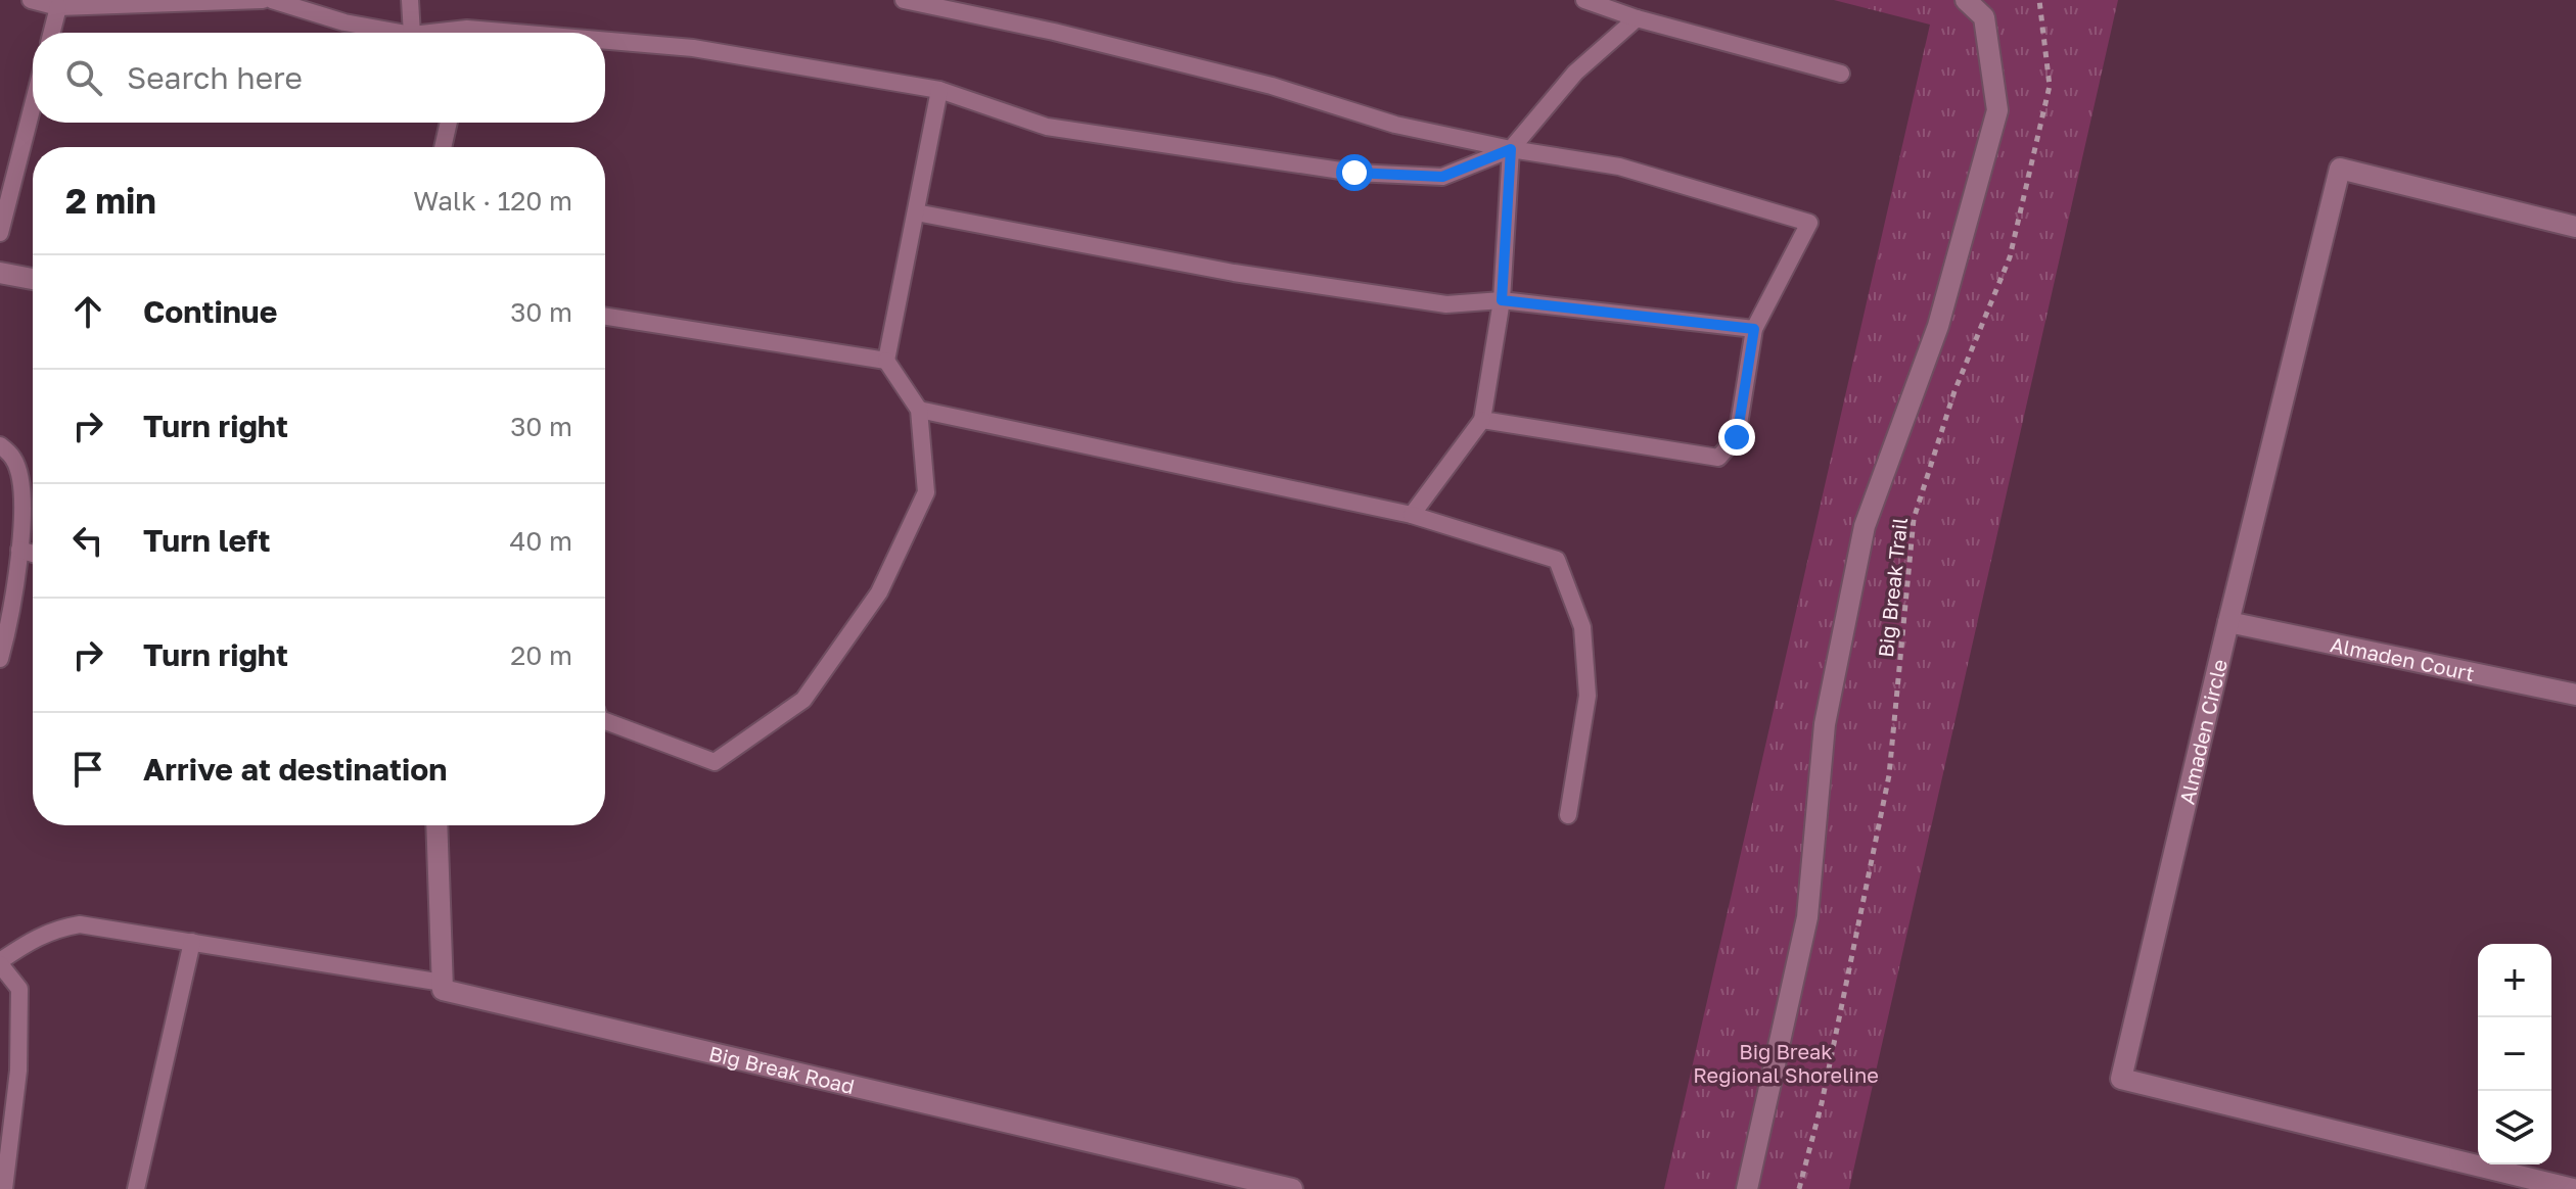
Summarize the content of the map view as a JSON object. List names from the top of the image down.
{
  "streets": {
    "street": ["Almaden Court", "Almaden Circle", "Big Break Road"],
    "path": ["Big Break Trail"]
  },
  "crossings": [
    ["Almaden Court", "Almaden Circle"]
  ],
  "parks": ["Big Break Regional Shoreline"],
  "page": {
    "search": "Search here",
    "heading": ["2 min", "Walk · 120 m"],
    "list": [
      ["Continue", "30 m"],
      ["Turn right", "30 m"],
      ["Turn left", "40 m"],
      ["Turn right", "20 m"],
      "Arrive at destination"
    ],
    "map_buttons": ["+", "−"]
  }
}
